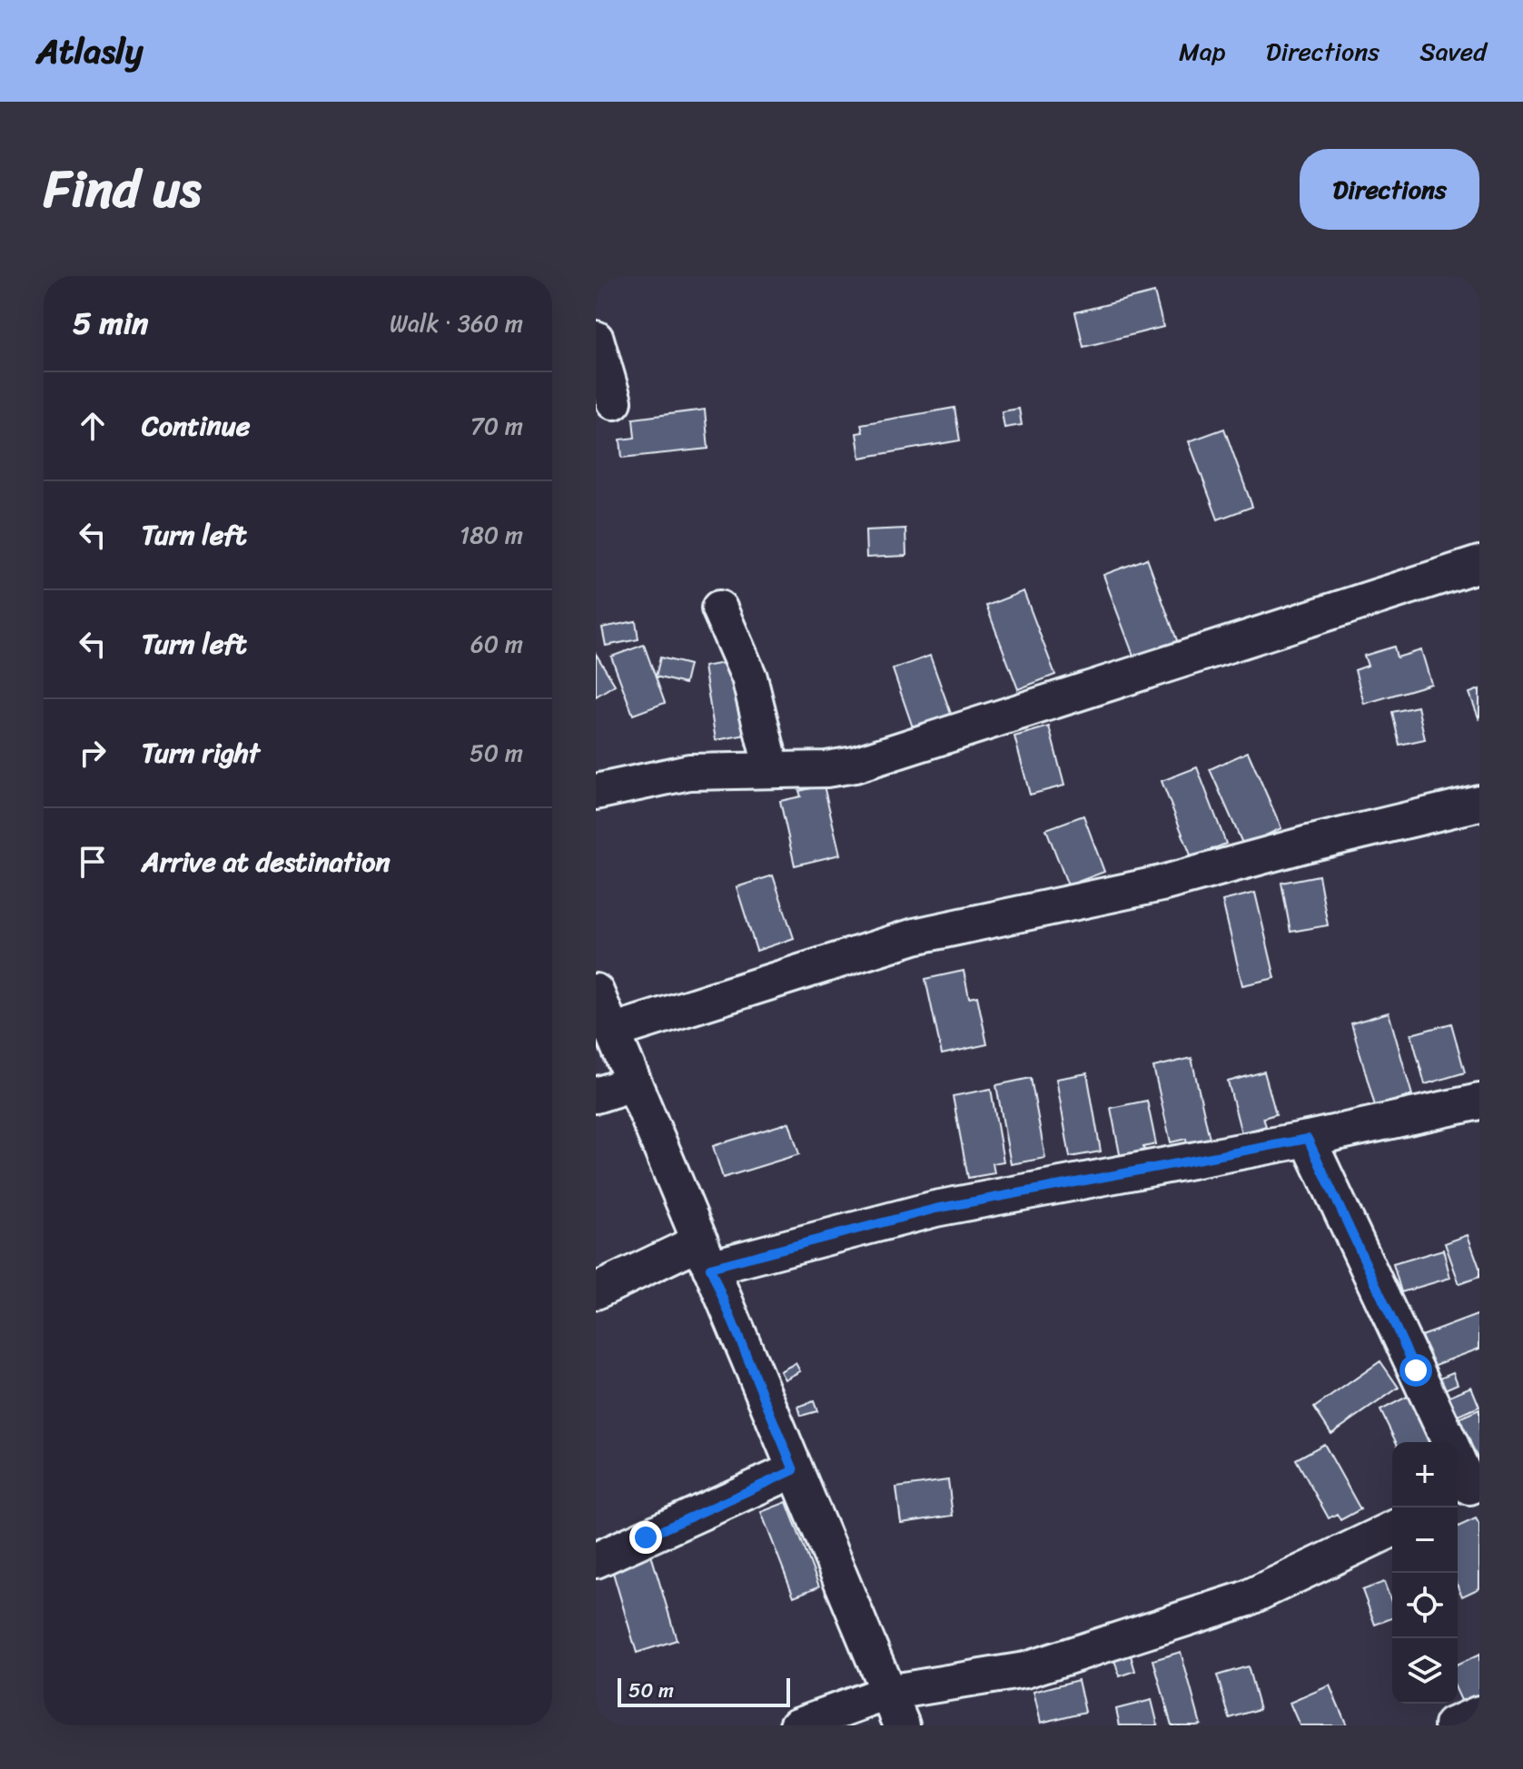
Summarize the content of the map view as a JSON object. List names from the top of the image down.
{
  "scale_bar": "50 m",
  "page": {
    "header": "Atlasly",
    "nav": ["Map", "Directions", "Saved"],
    "title": "Find us",
    "buttons": "Directions",
    "heading": ["5 min", "Walk · 360 m"],
    "list": [
      ["Continue", "70 m"],
      ["Turn left", "180 m"],
      ["Turn left", "60 m"],
      ["Turn right", "50 m"],
      "Arrive at destination"
    ],
    "map_buttons": ["+", "−"],
    "scale": "50 m"
  }
}
